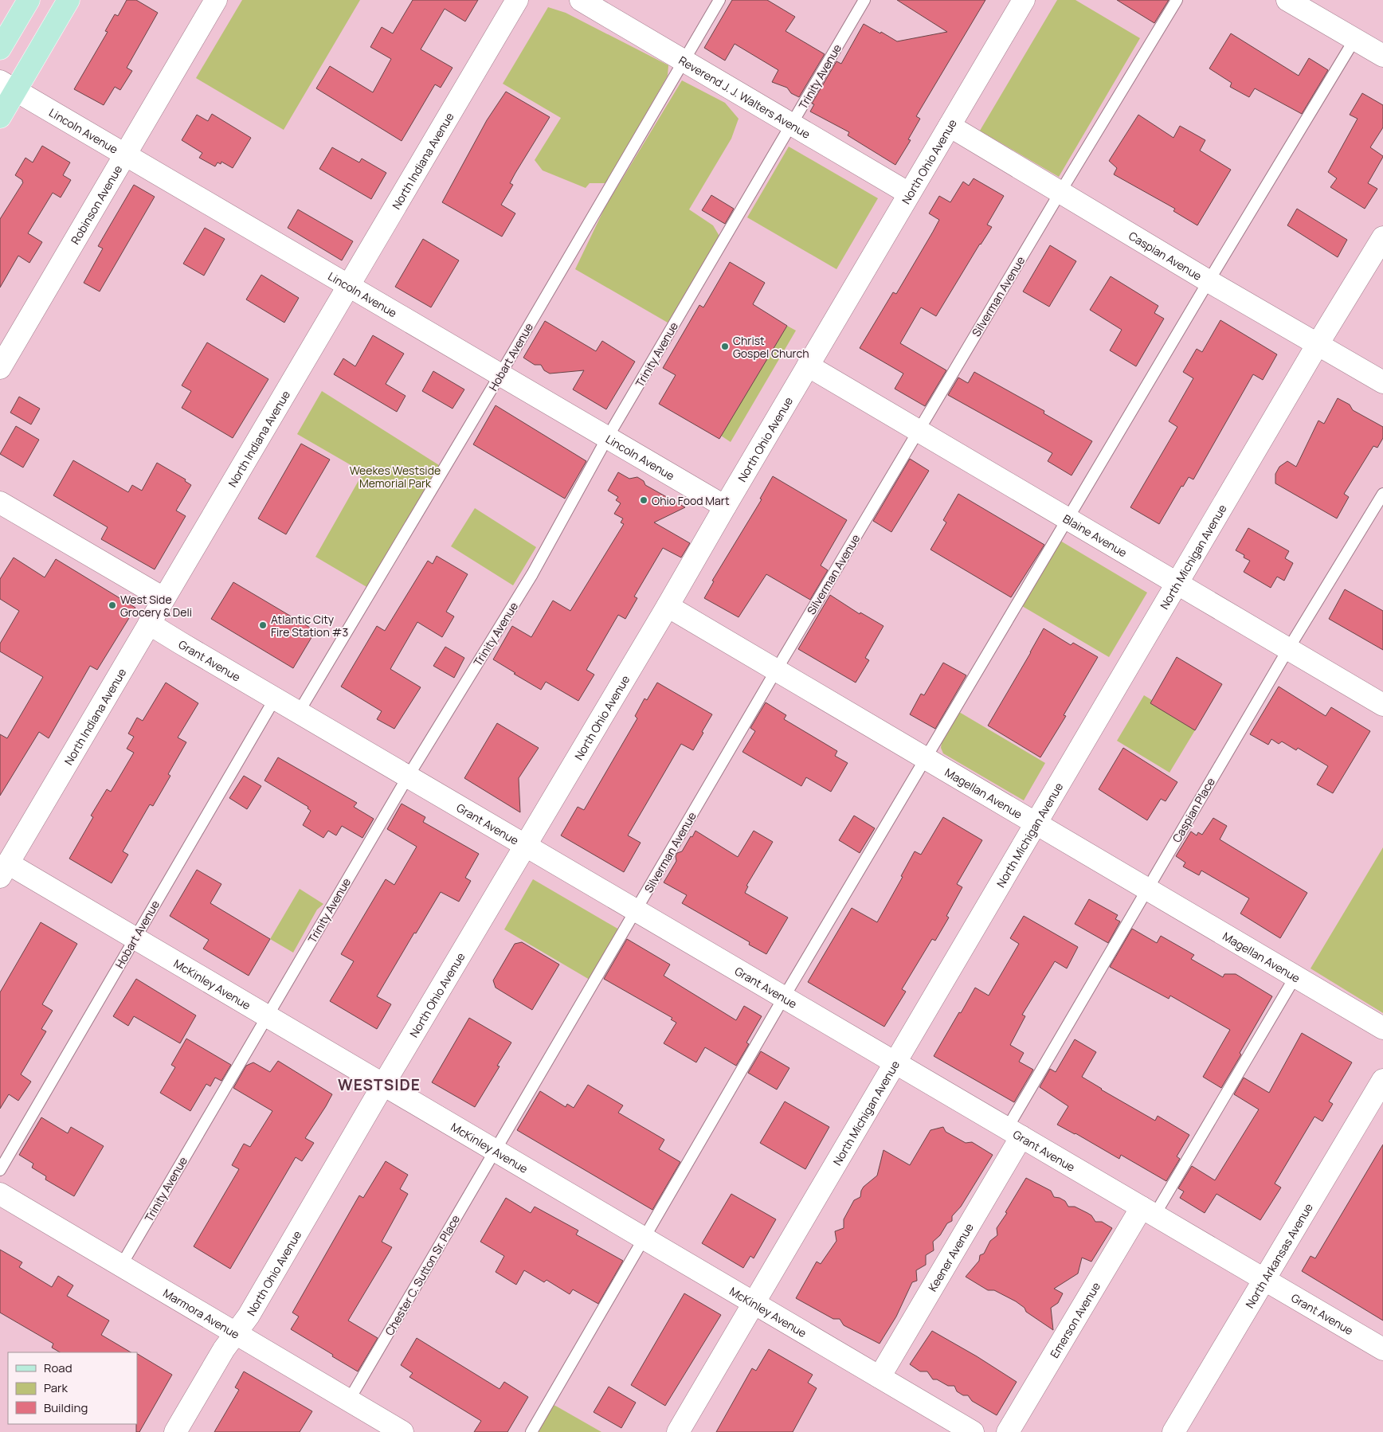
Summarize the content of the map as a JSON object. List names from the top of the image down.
{
  "streets": {
    "street": [
      "Reverend J. J. Walters Avenue",
      "Lincoln Avenue",
      "North Indiana Avenue",
      "North Ohio Avenue",
      "Robinson Avenue",
      "Caspian Avenue",
      "Blaine Avenue",
      "North Michigan Avenue",
      "Grant Avenue",
      "Magellan Avenue",
      "McKinley Avenue",
      "North Arkansas Avenue",
      "Keener Avenue",
      "Marmora Avenue",
      "Emerson Avenue"
    ],
    "lane": [
      "Trinity Avenue",
      "Silverman Avenue",
      "Hobart Avenue",
      "Caspian Place",
      "Chester C. Sutton Sr. Place"
    ]
  },
  "crossings": [
    ["Trinity Avenue", "Reverend J. J. Walters Avenue"],
    ["Trinity Avenue", "Lincoln Avenue"],
    ["Trinity Avenue", "Grant Avenue"],
    ["Trinity Avenue", "McKinley Avenue"],
    ["Trinity Avenue", "Marmora Avenue"],
    ["Reverend J. J. Walters Avenue", "North Ohio Avenue"],
    ["Reverend J. J. Walters Avenue", "Hobart Avenue"],
    ["Lincoln Avenue", "North Indiana Avenue"],
    ["Lincoln Avenue", "North Ohio Avenue"],
    ["Lincoln Avenue", "Robinson Avenue"],
    ["Lincoln Avenue", "Hobart Avenue"],
    ["North Indiana Avenue", "Grant Avenue"],
    ["North Indiana Avenue", "McKinley Avenue"],
    ["North Ohio Avenue", "Caspian Avenue"],
    ["North Ohio Avenue", "Blaine Avenue"],
    ["North Ohio Avenue", "Grant Avenue"],
    ["North Ohio Avenue", "Magellan Avenue"],
    ["North Ohio Avenue", "McKinley Avenue"],
    ["North Ohio Avenue", "Marmora Avenue"],
    ["Caspian Avenue", "Silverman Avenue"],
    ["Caspian Avenue", "North Michigan Avenue"],
    ["Silverman Avenue", "Blaine Avenue"],
    ["Silverman Avenue", "Grant Avenue"],
    ["Silverman Avenue", "Magellan Avenue"],
    ["Silverman Avenue", "McKinley Avenue"],
    ["Silverman Avenue", "Chester C. Sutton Sr. Place"],
    ["Hobart Avenue", "Grant Avenue"],
    ["Hobart Avenue", "McKinley Avenue"],
    ["Blaine Avenue", "North Michigan Avenue"],
    ["Blaine Avenue", "Caspian Place"],
    ["North Michigan Avenue", "Grant Avenue"],
    ["North Michigan Avenue", "Magellan Avenue"],
    ["North Michigan Avenue", "McKinley Avenue"],
    ["Grant Avenue", "Caspian Place"],
    ["Grant Avenue", "North Arkansas Avenue"],
    ["Grant Avenue", "Keener Avenue"],
    ["Grant Avenue", "Emerson Avenue"],
    ["Magellan Avenue", "Caspian Place"],
    ["Caspian Place", "Keener Avenue"],
    ["McKinley Avenue", "Keener Avenue"],
    ["McKinley Avenue", "Chester C. Sutton Sr. Place"],
    ["Chester C. Sutton Sr. Place", "Marmora Avenue"]
  ],
  "districts": ["WESTSIDE"],
  "parks": ["Weekes Westside Memorial Park"],
  "places": [
    "Christ Gospel Church",
    "Ohio Food Mart",
    "West Side Grocery & Deli",
    "Atlantic City Fire Station #3"
  ],
  "legend": ["Road", "Park", "Building"]
}
